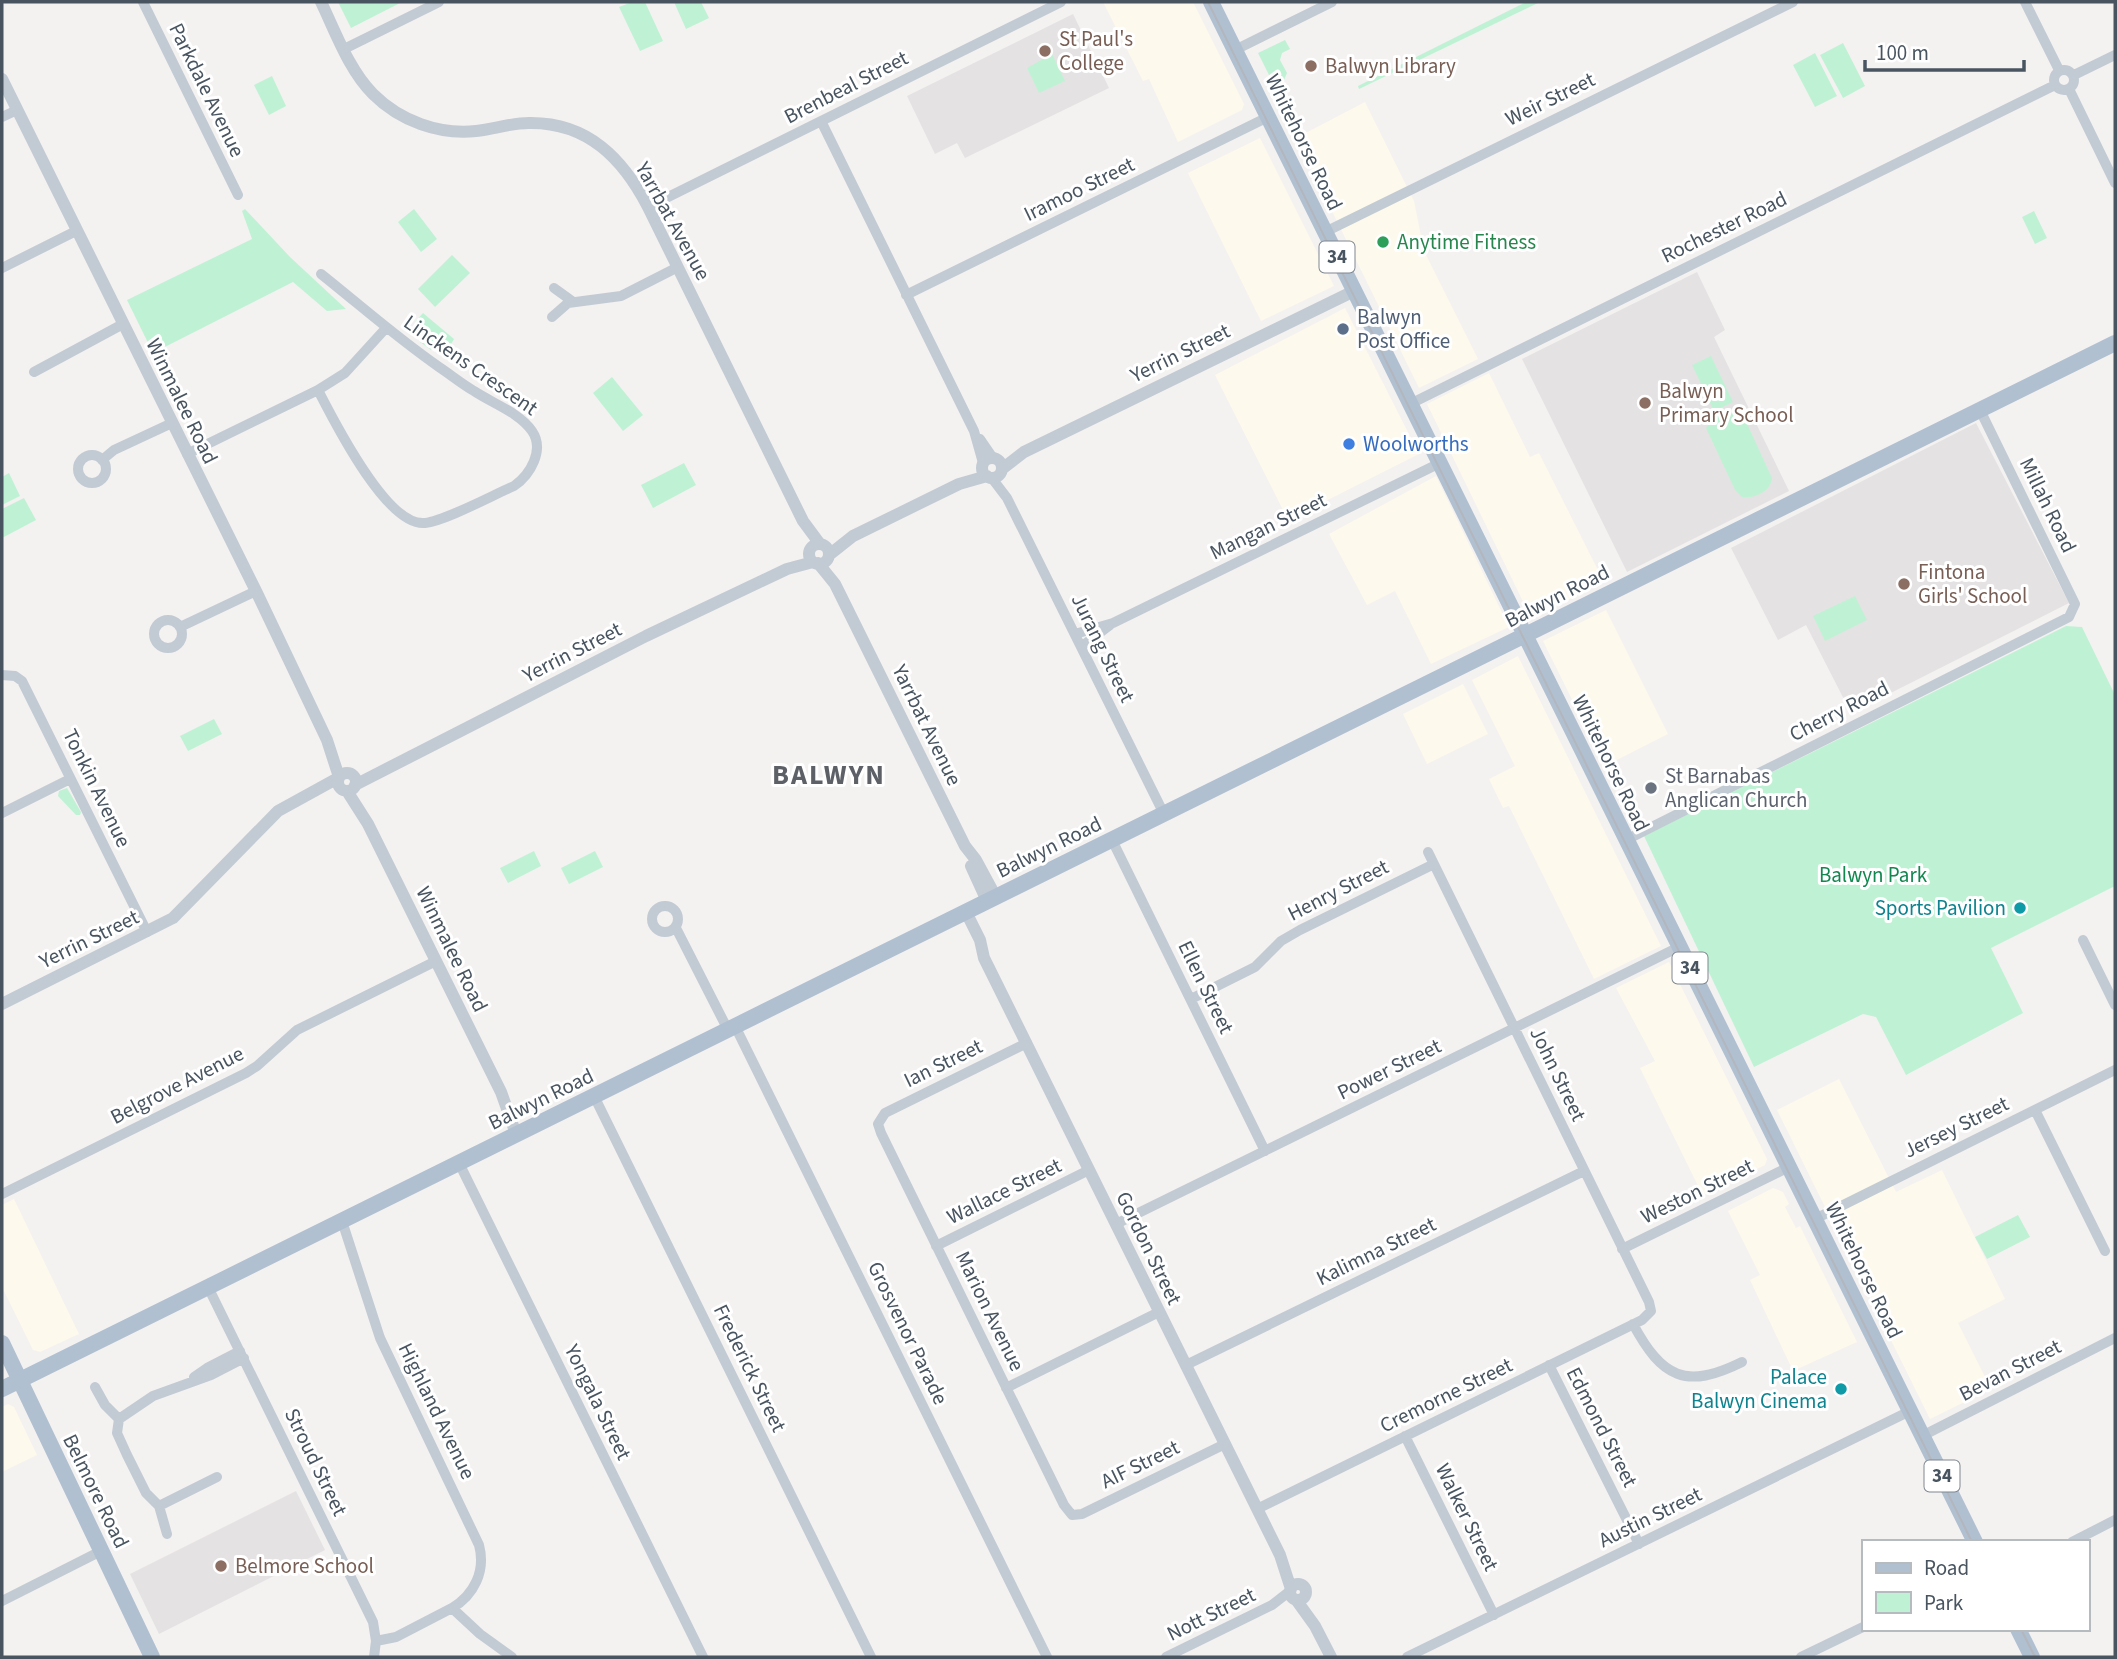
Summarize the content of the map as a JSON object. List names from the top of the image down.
{
  "streets": {
    "main road": [
      "Whitehorse Road",
      "34",
      "Balwyn Road",
      "Belmore Road"
    ],
    "street": [
      "Brenbeal Street",
      "Parkdale Avenue",
      "Weir Street",
      "Iramoo Street",
      "Yarrbat Avenue",
      "Rochester Road",
      "Yerrin Street",
      "Linckens Crescent",
      "Winmalee Road",
      "Millah Road",
      "Mangan Street",
      "Jurang Street",
      "Cherry Road",
      "Tonkin Avenue",
      "Henry Street",
      "Ellen Street",
      "Ian Street",
      "Power Street",
      "John Street",
      "Belgrove Avenue",
      "Jersey Street",
      "Wallace Street",
      "Weston Street",
      "Gordon Street",
      "Kalimna Street",
      "Marion Avenue",
      "Grosvenor Parade",
      "Frederick Street",
      "Bevan Street",
      "Cremorne Street",
      "Yongala Street",
      "Highland Avenue",
      "Edmond Street",
      "Stroud Street",
      "AIF Street",
      "Walker Street",
      "Austin Street",
      "Nott Street"
    ]
  },
  "crossings": [
    ["Brenbeal Street", "Yarrbat Avenue"],
    ["Brenbeal Street", "Jurang Street"],
    ["Weir Street", "Whitehorse Road"],
    ["Whitehorse Road", "Iramoo Street"],
    ["Whitehorse Road", "Rochester Road"],
    ["Whitehorse Road", "Yerrin Street"],
    ["Whitehorse Road", "Mangan Street"],
    ["Whitehorse Road", "Balwyn Road"],
    ["Whitehorse Road", "Cherry Road"],
    ["Whitehorse Road", "Power Street"],
    ["Whitehorse Road", "Jersey Street"],
    ["Whitehorse Road", "Weston Street"],
    ["Whitehorse Road", "Bevan Street"],
    ["Whitehorse Road", "Austin Street"],
    ["Iramoo Street", "Jurang Street"],
    ["Yarrbat Avenue", "Yerrin Street"],
    ["Yarrbat Avenue", "Balwyn Road"],
    ["Yerrin Street", "Winmalee Road"],
    ["Yerrin Street", "Jurang Street"],
    ["Yerrin Street", "Tonkin Avenue"],
    ["Winmalee Road", "Balwyn Road"],
    ["Winmalee Road", "Belgrove Avenue"],
    ["Millah Road", "Balwyn Road"],
    ["Millah Road", "Cherry Road"],
    ["Mangan Street", "Jurang Street"],
    ["Balwyn Road", "Jurang Street"],
    ["Balwyn Road", "Ellen Street"],
    ["Balwyn Road", "Gordon Street"],
    ["Balwyn Road", "Grosvenor Parade"],
    ["Balwyn Road", "Frederick Street"],
    ["Balwyn Road", "Yongala Street"],
    ["Balwyn Road", "Highland Avenue"],
    ["Balwyn Road", "Stroud Street"],
    ["Balwyn Road", "Belmore Road"],
    ["Henry Street", "Ellen Street"],
    ["Henry Street", "John Street"],
    ["Ellen Street", "Power Street"],
    ["Ian Street", "Gordon Street"],
    ["Ian Street", "Marion Avenue"],
    ["Power Street", "John Street"],
    ["Power Street", "Gordon Street"],
    ["John Street", "Weston Street"],
    ["John Street", "Kalimna Street"],
    ["John Street", "Cremorne Street"],
    ["Wallace Street", "Gordon Street"],
    ["Wallace Street", "Marion Avenue"],
    ["Gordon Street", "Kalimna Street"],
    ["Gordon Street", "Cremorne Street"],
    ["Gordon Street", "AIF Street"],
    ["Gordon Street", "Nott Street"],
    ["Marion Avenue", "AIF Street"],
    ["Cremorne Street", "Edmond Street"],
    ["Cremorne Street", "Walker Street"],
    ["Highland Avenue", "Stroud Street"],
    ["Edmond Street", "Austin Street"],
    ["Walker Street", "Austin Street"]
  ],
  "districts": ["BALWYN"],
  "parks": ["Balwyn Park"],
  "places": [
    "St Paul's College",
    "Balwyn Library",
    "Anytime Fitness",
    "Balwyn Post Office",
    "Balwyn Primary School",
    "Woolworths",
    "Fintona Girls' School",
    "St Barnabas Anglican Church",
    "Sports Pavilion",
    "Palace Balwyn Cinema",
    "Belmore School"
  ],
  "legend": ["Road", "Park"],
  "scale_bar": "100 m"
}
